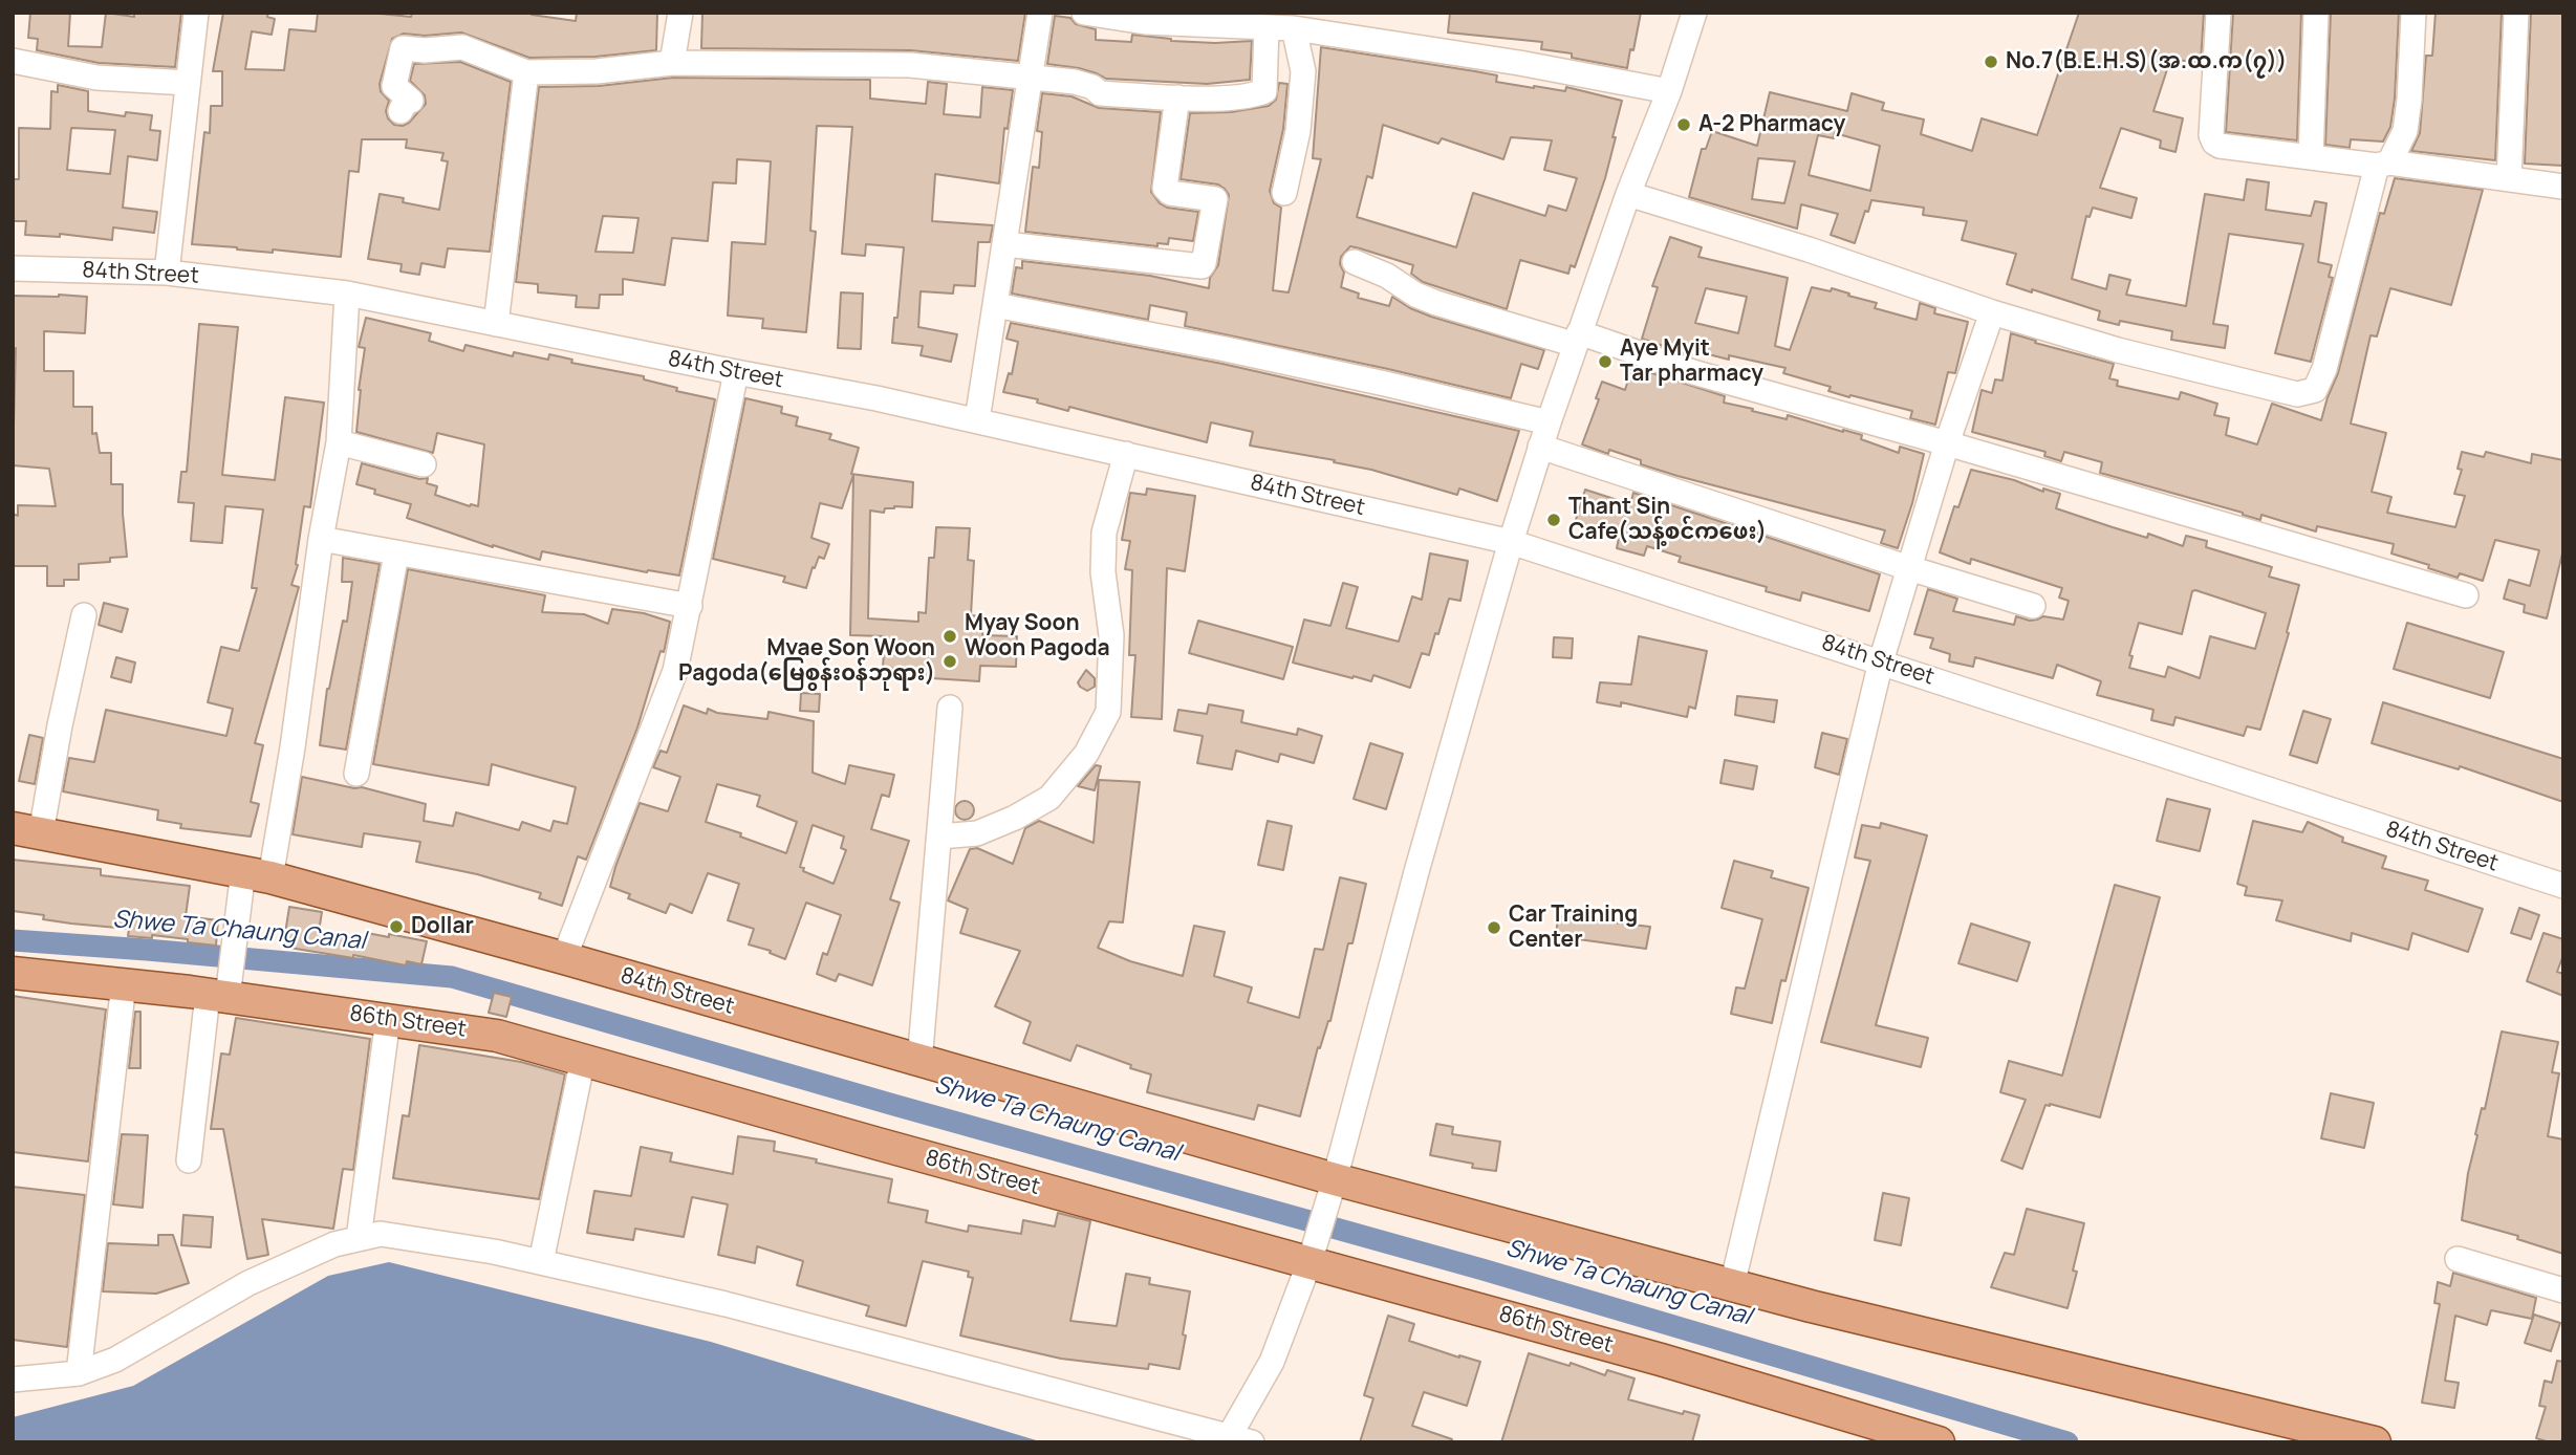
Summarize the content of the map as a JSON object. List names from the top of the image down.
{
  "streets": {
    "main road": ["84th Street", "86th Street"]
  },
  "water": ["Shwe Ta Chaung Canal"],
  "places": [
    "No.7(B.E.H.S)(အ.ထ.က(၇))",
    "A-2 Pharmacy",
    "Aye Myit Tar pharmacy",
    "Thant Sin Cafe(သန့်စင်ကဖေး)",
    "Myay Soon Woon Pagoda",
    "Myae Son Woon Pagoda(မြေစွန်း၀န်ဘုရား)",
    "Dollar",
    "Car Training Center"
  ]
}
